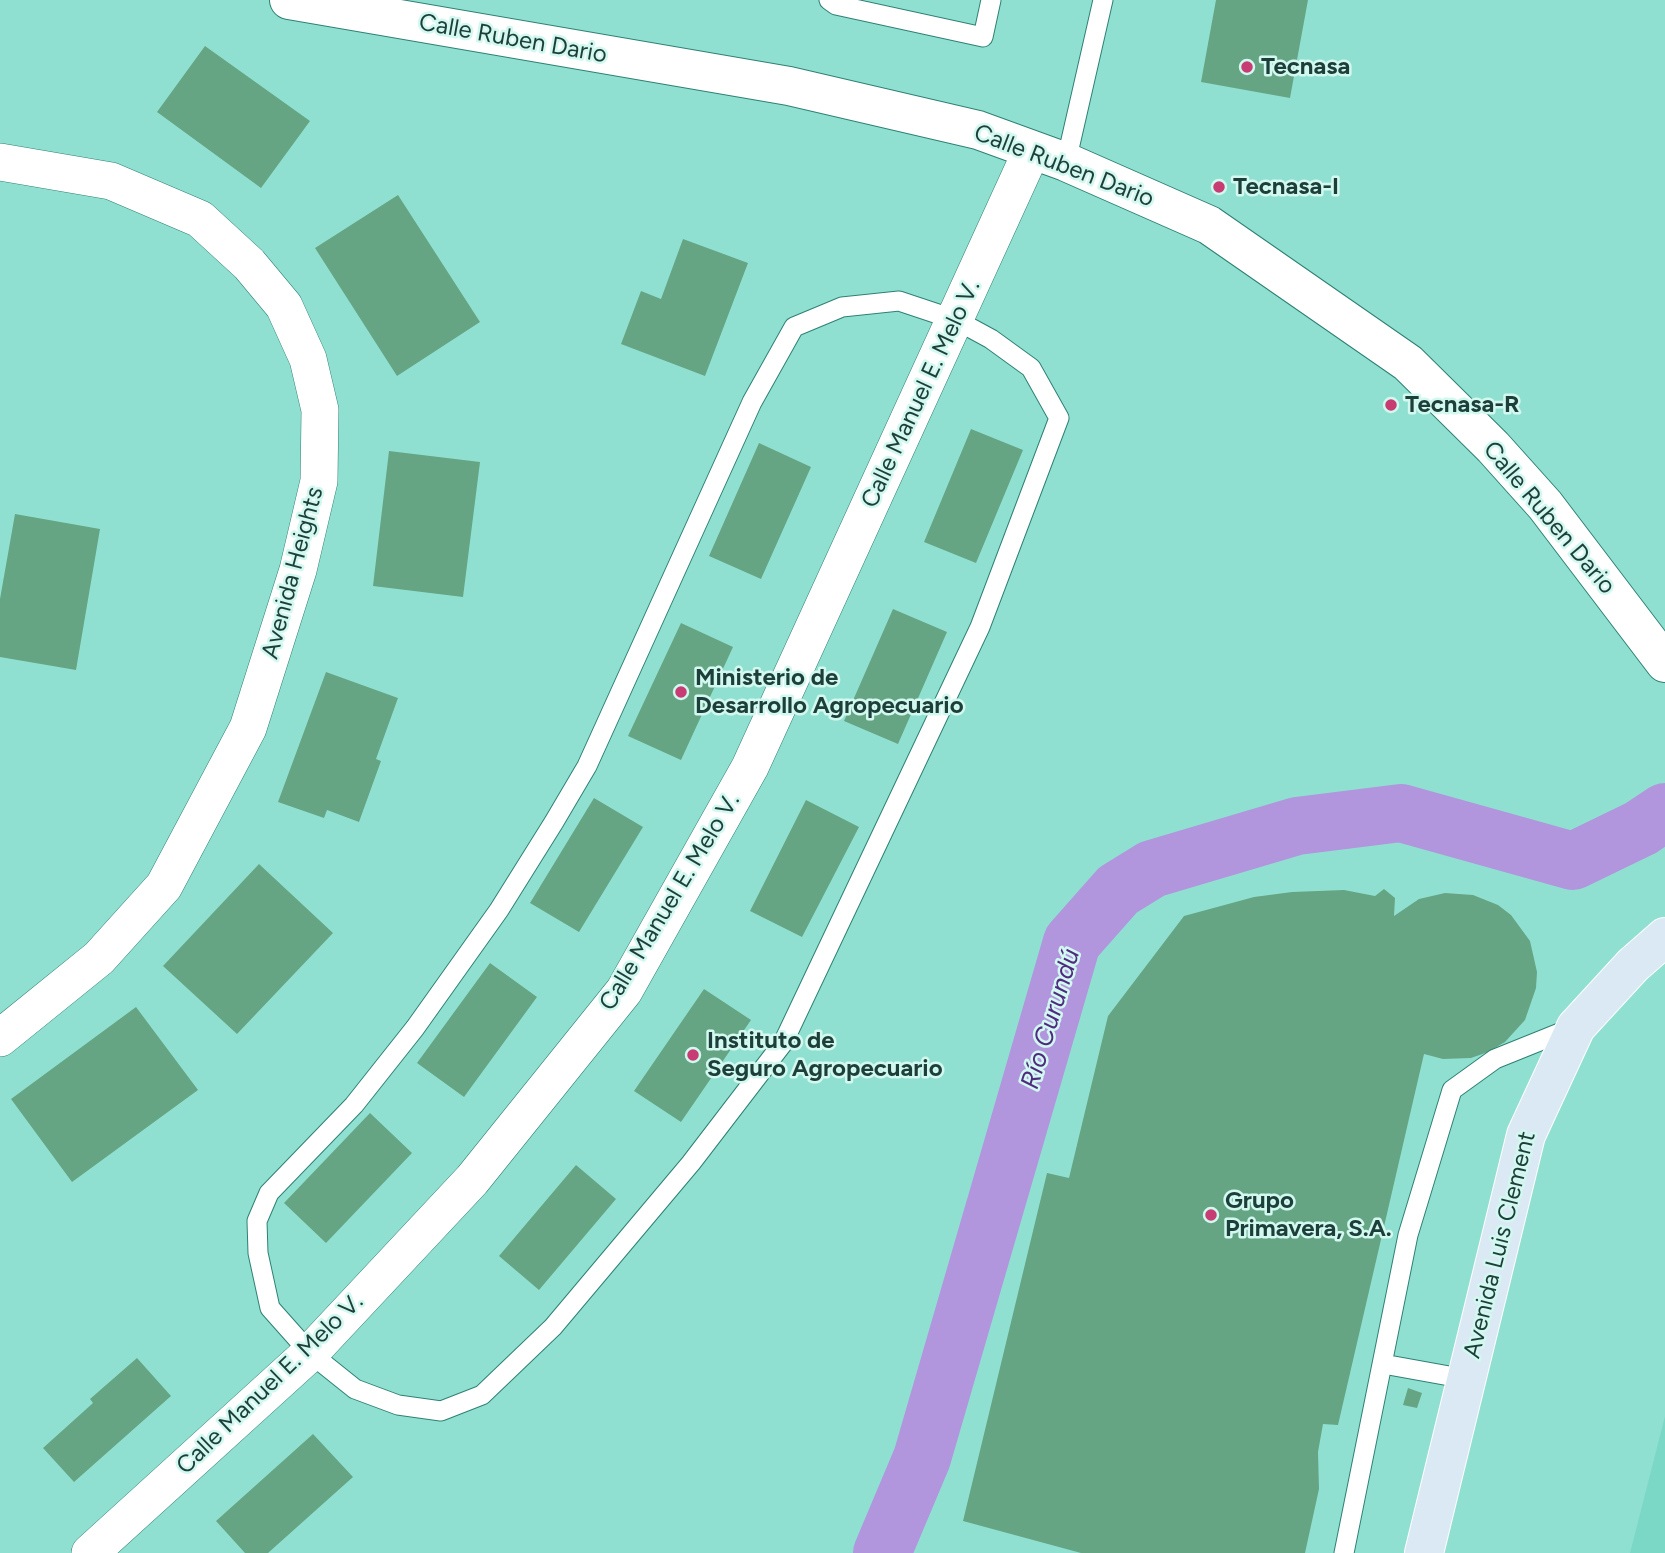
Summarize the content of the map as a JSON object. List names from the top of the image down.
{
  "streets": {
    "main road": ["Avenida Luis Clement"],
    "street": ["Calle Ruben Dario", "Calle Manuel E. Melo V.", "Avenida Heights"]
  },
  "crossings": [
    ["Calle Ruben Dario", "Calle Manuel E. Melo V."]
  ],
  "water": ["Río Curundú"],
  "places": [
    "Tecnasa",
    "Tecnasa-I",
    "Tecnasa-R",
    "Ministerio de Desarrollo Agropecuario",
    "Instituto de Seguro Agropecuario",
    "Grupo Primavera, S.A."
  ]
}
